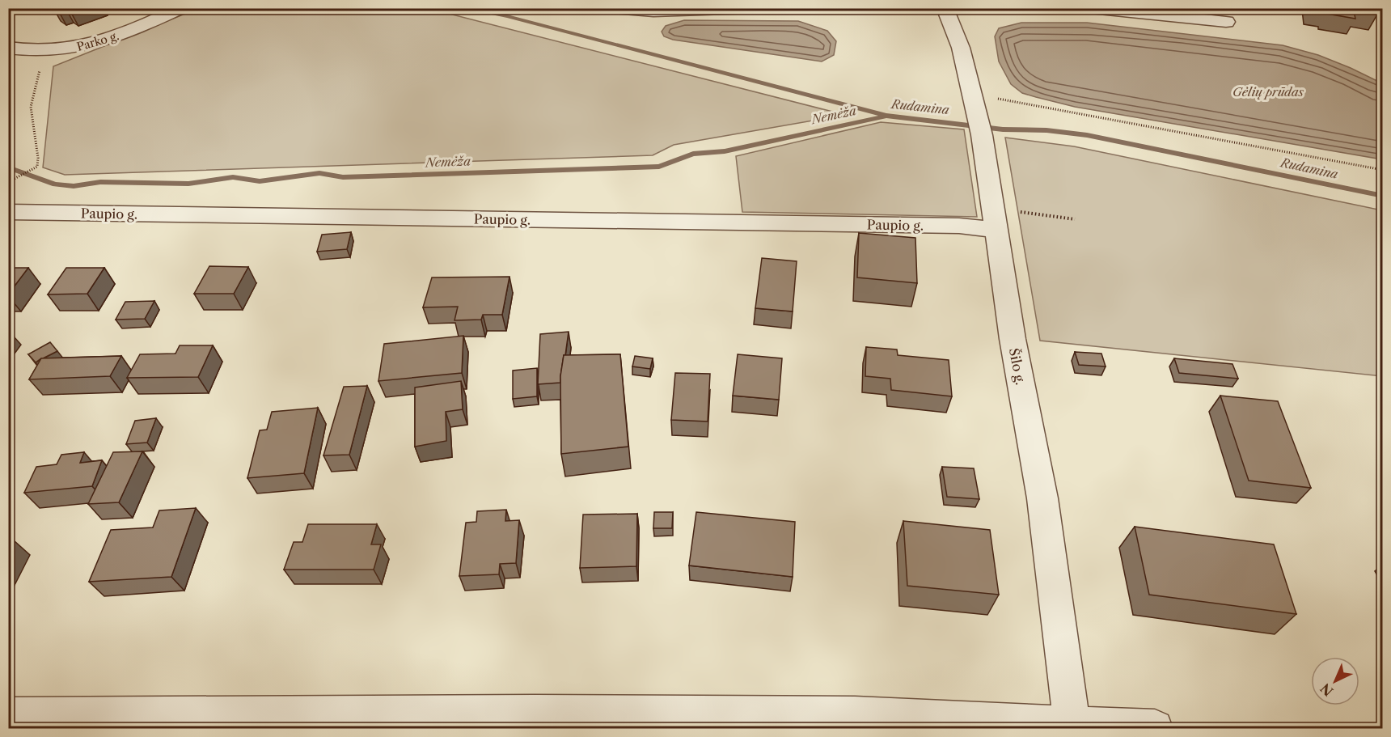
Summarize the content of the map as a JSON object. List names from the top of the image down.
{
  "streets": {
    "street": ["Parko g.", "Paupio g.", "Šilo g."]
  },
  "crossings": [
    ["Paupio g.", "Šilo g."]
  ],
  "water": ["Gėlių prūdas", "Rudamina", "Nemėža"],
  "north": "bottom left"
}
